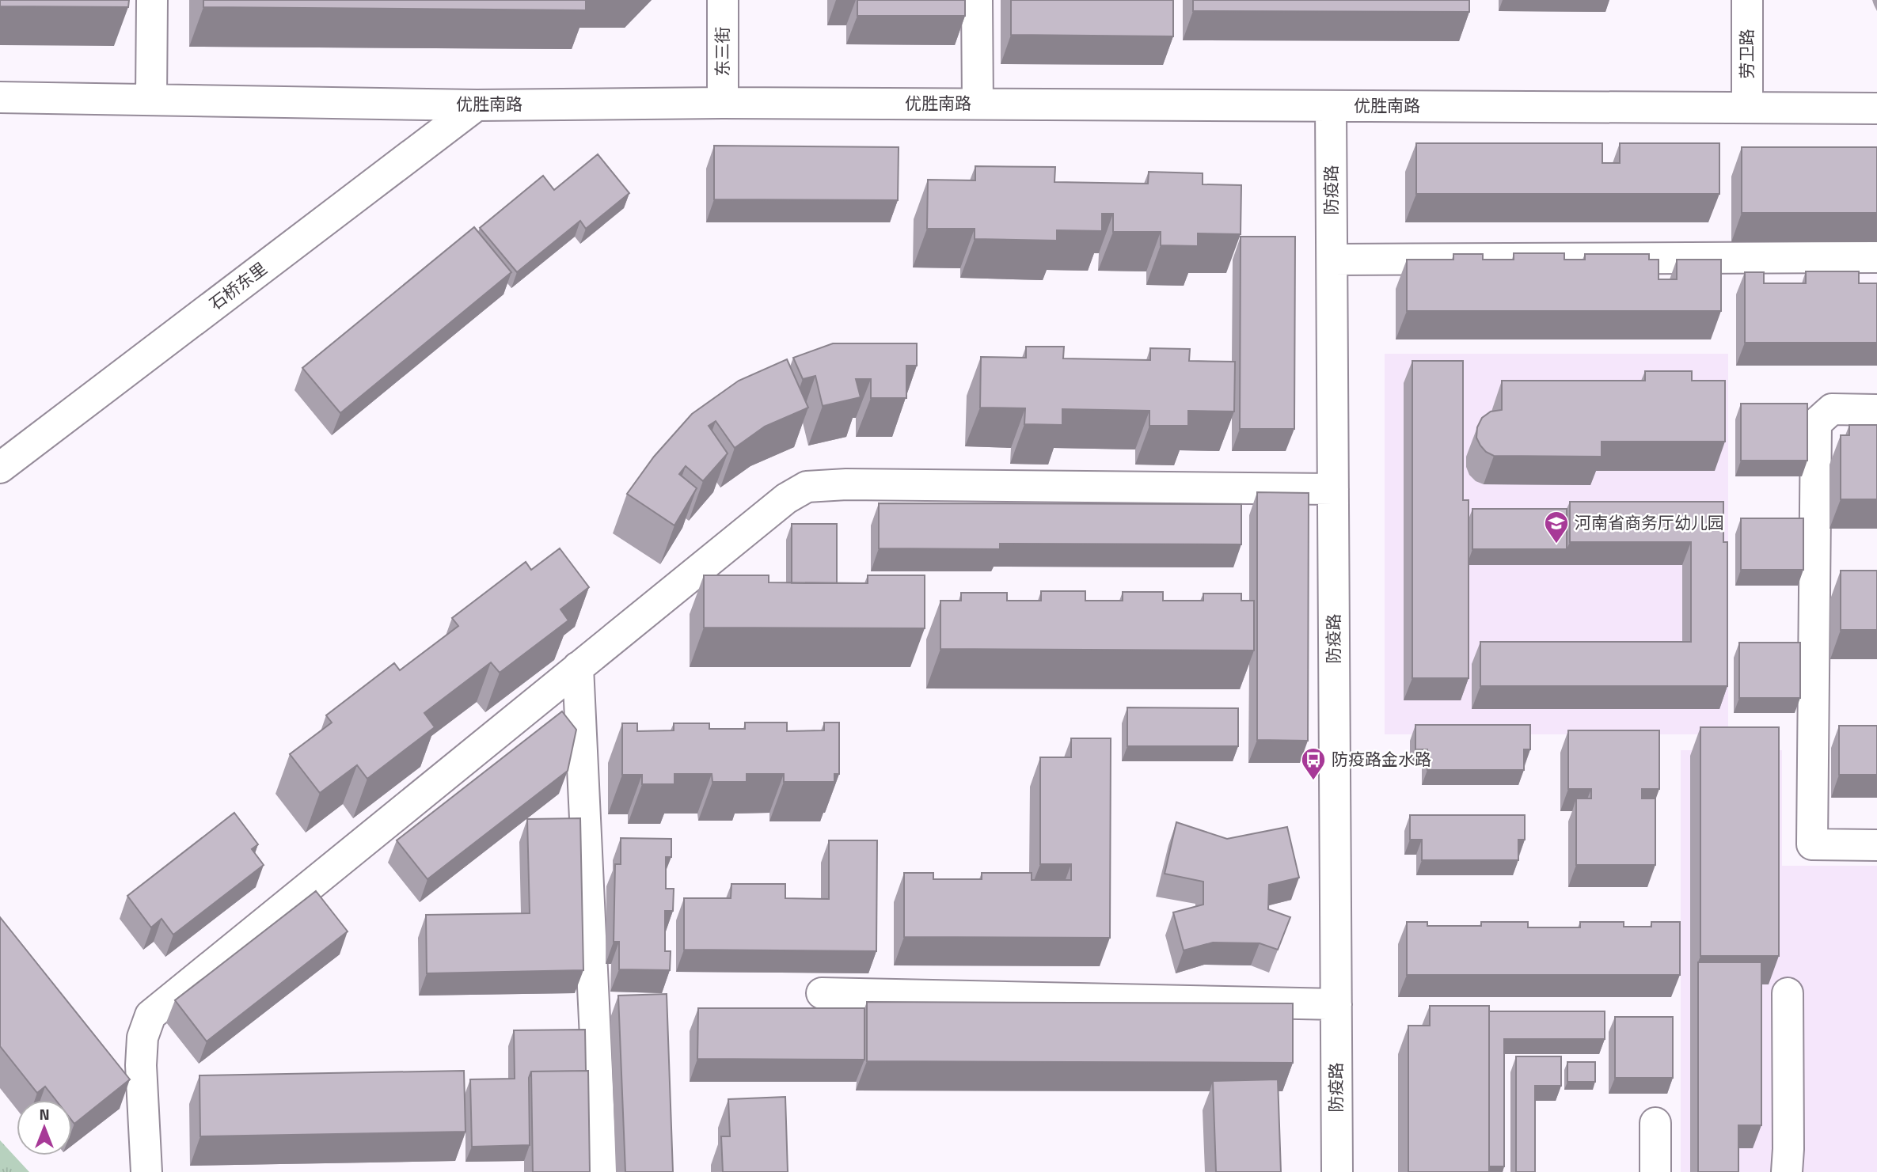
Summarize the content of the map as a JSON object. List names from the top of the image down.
{
  "streets": {
    "street": [
      "东三街",
      "劳卫路",
      "优胜南路",
      "防疫路",
      "石桥东里"
    ]
  },
  "crossings": [
    ["东三街", "优胜南路"],
    ["劳卫路", "优胜南路"],
    ["优胜南路", "防疫路"],
    ["优胜南路", "石桥东里"]
  ],
  "places": {
    "school or university": ["河南省商务厅幼儿园"],
    "bus stop": ["防疫路金水路"]
  },
  "north": "top"
}
